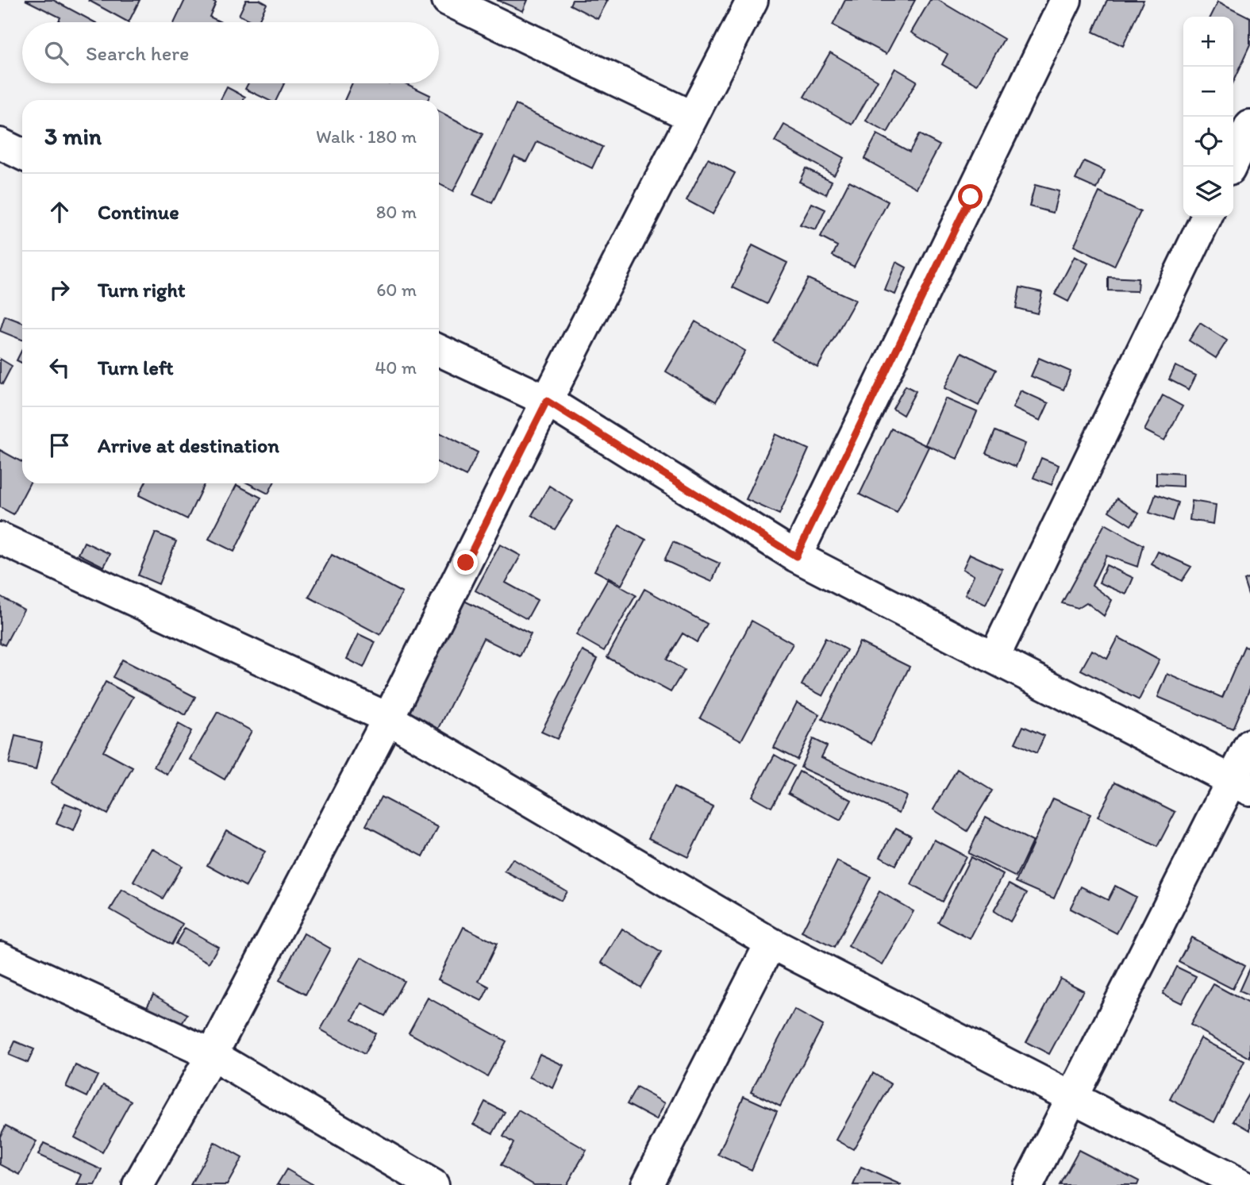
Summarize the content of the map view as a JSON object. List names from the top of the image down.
{
  "page": {
    "map_buttons": ["+", "−"],
    "search": "Search here",
    "heading": ["3 min", "Walk · 180 m"],
    "list": [
      ["Continue", "80 m"],
      ["Turn right", "60 m"],
      ["Turn left", "40 m"],
      "Arrive at destination"
    ]
  }
}
